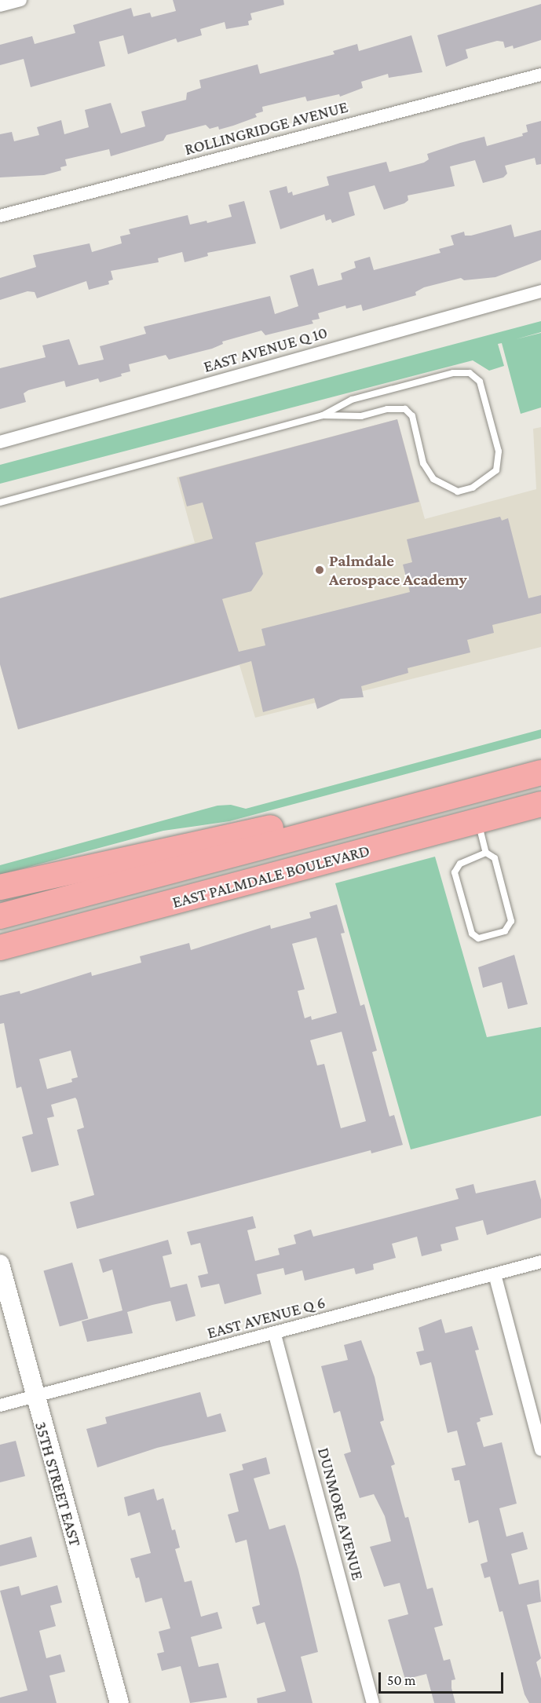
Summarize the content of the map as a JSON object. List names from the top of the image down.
{
  "streets": {
    "highway": ["EAST PALMDALE BOULEVARD"],
    "street": [
      "ROLLINGRIDGE AVENUE",
      "EAST AVENUE Q 10",
      "EAST AVENUE Q 6",
      "35TH STREET EAST",
      "DUNMORE AVENUE"
    ]
  },
  "crossings": [
    ["EAST AVENUE Q 6", "35TH STREET EAST"],
    ["EAST AVENUE Q 6", "DUNMORE AVENUE"]
  ],
  "places": ["Palmdale Aerospace Academy"],
  "scale_bar": "50 m"
}
